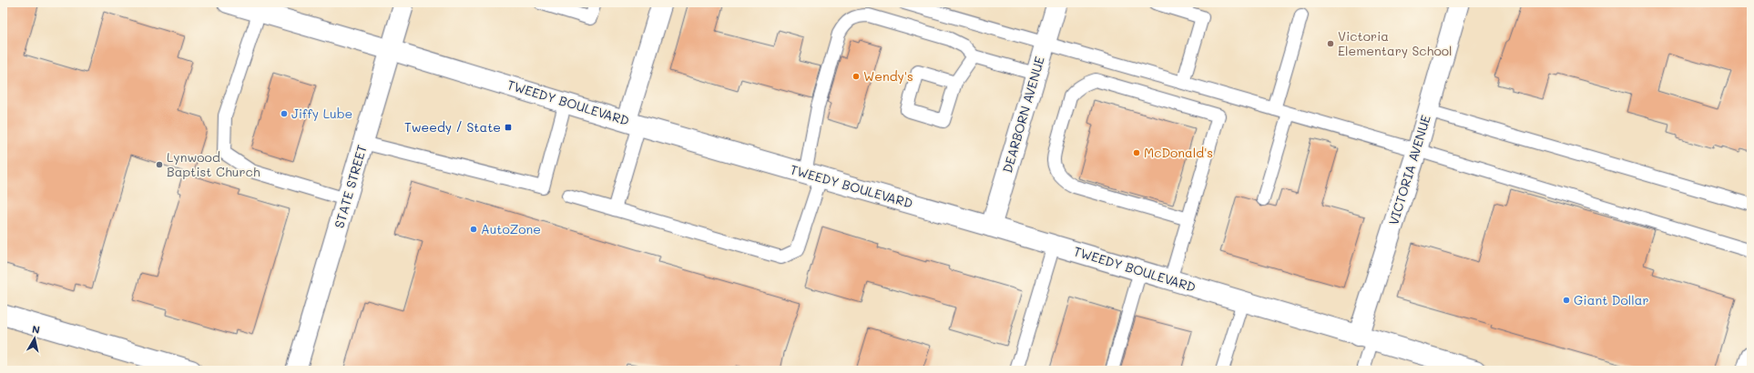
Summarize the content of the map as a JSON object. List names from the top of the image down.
{
  "streets": {
    "main road": [
      "TWEEDY BOULEVARD",
      "DEARBORN AVENUE",
      "VICTORIA AVENUE",
      "STATE STREET"
    ]
  },
  "crossings": [
    ["TWEEDY BOULEVARD", "DEARBORN AVENUE"],
    ["TWEEDY BOULEVARD", "VICTORIA AVENUE"],
    ["TWEEDY BOULEVARD", "STATE STREET"]
  ],
  "places": {
    "other": [
      "Victoria Elementary School",
      "Wendy's",
      "Jiffy Lube",
      "McDonald's",
      "Lynwood Baptist Church",
      "AutoZone",
      "Giant Dollar"
    ],
    "transit": ["Tweedy / State"]
  },
  "north": "top"
}
